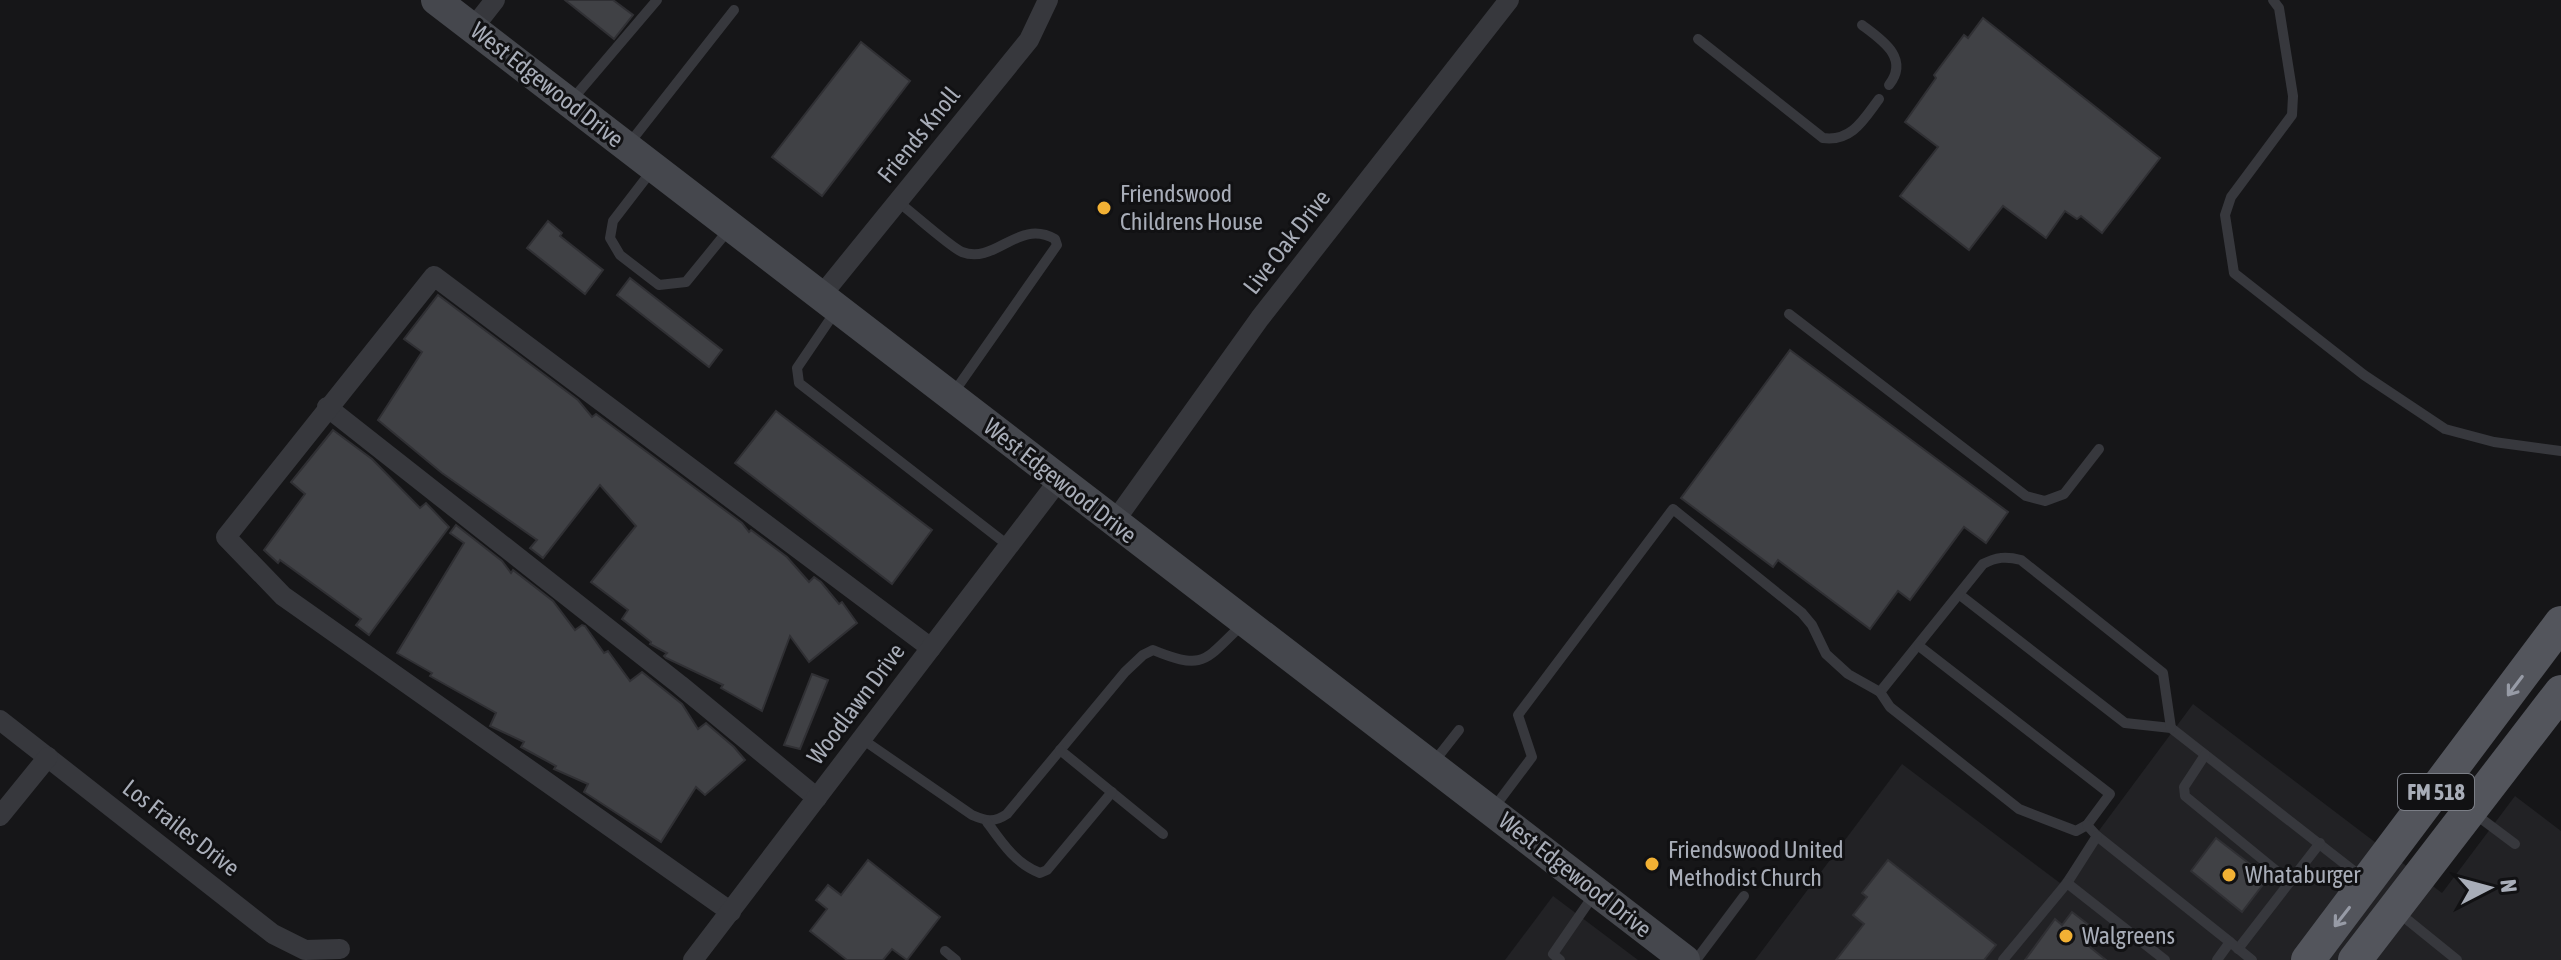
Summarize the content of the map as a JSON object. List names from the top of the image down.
{
  "streets": {
    "main road": ["West Edgewood Drive", "FM 518"],
    "street": [
      "Friends Knoll",
      "Live Oak Drive",
      "Woodlawn Drive",
      "Los Frailes Drive"
    ]
  },
  "crossings": [
    ["West Edgewood Drive", "Friends Knoll"],
    ["West Edgewood Drive", "Live Oak Drive"],
    ["West Edgewood Drive", "Woodlawn Drive"]
  ],
  "places": [
    "Friendswood Childrens House",
    "Friendswood United Methodist Church",
    "Whataburger",
    "Walgreens"
  ],
  "north": "right"
}
